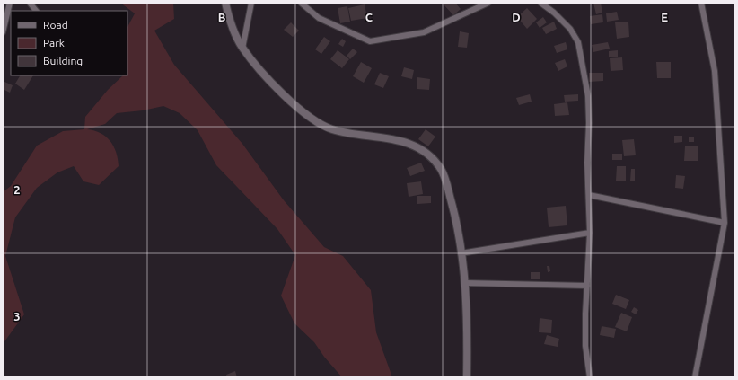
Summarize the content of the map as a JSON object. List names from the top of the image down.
{
  "legend": ["Road", "Park", "Building"],
  "grid": {
    "columns": [
      "B",
      "C",
      "D",
      "E"
    ],
    "rows": ["2", "3"]
  }
}
